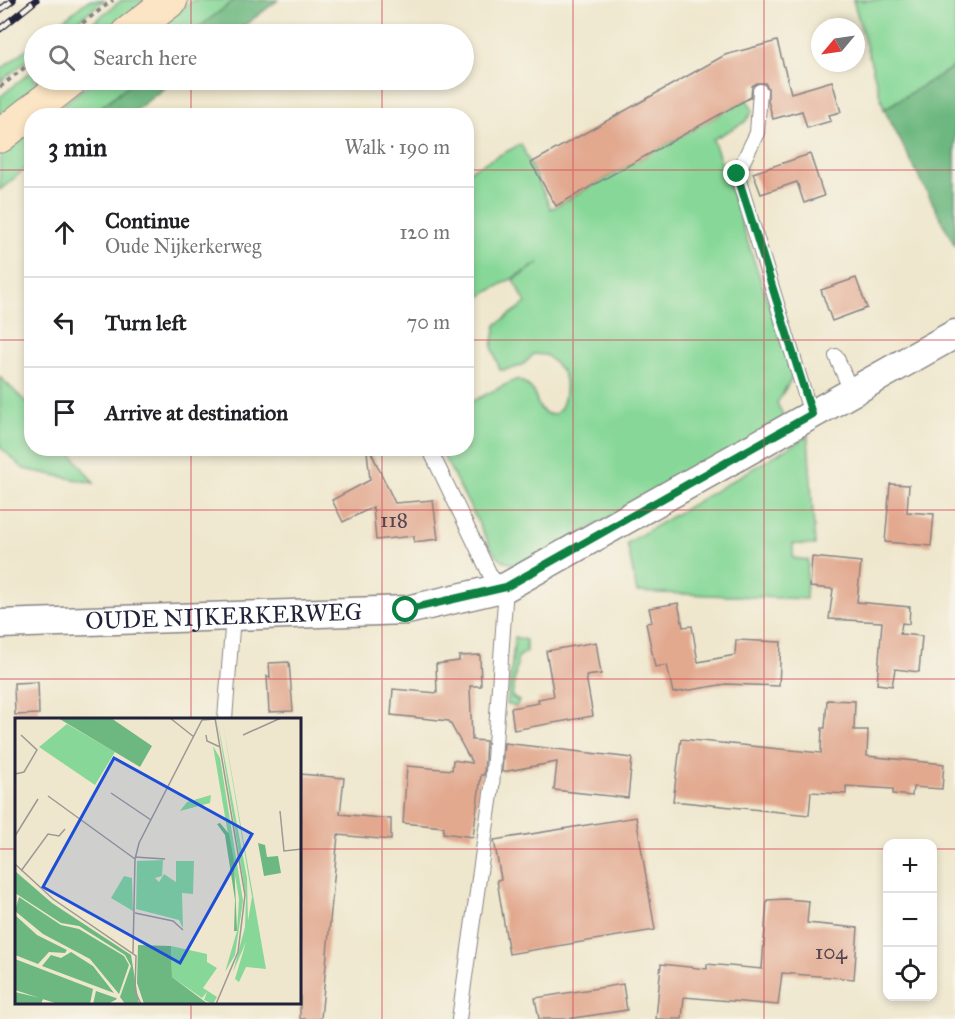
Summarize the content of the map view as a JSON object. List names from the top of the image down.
{
  "streets": {
    "street": ["OUDE NIJKERKERWEG"]
  },
  "house_numbers": ["118", "104"],
  "north": "bottom left",
  "page": {
    "search": "Search here",
    "heading": ["3 min", "Walk · 190 m"],
    "list": [
      ["Continue", "Oude Nijkerkerweg", "120 m"],
      ["Turn left", "70 m"],
      "Arrive at destination"
    ],
    "map_buttons": ["+", "−"]
  }
}
